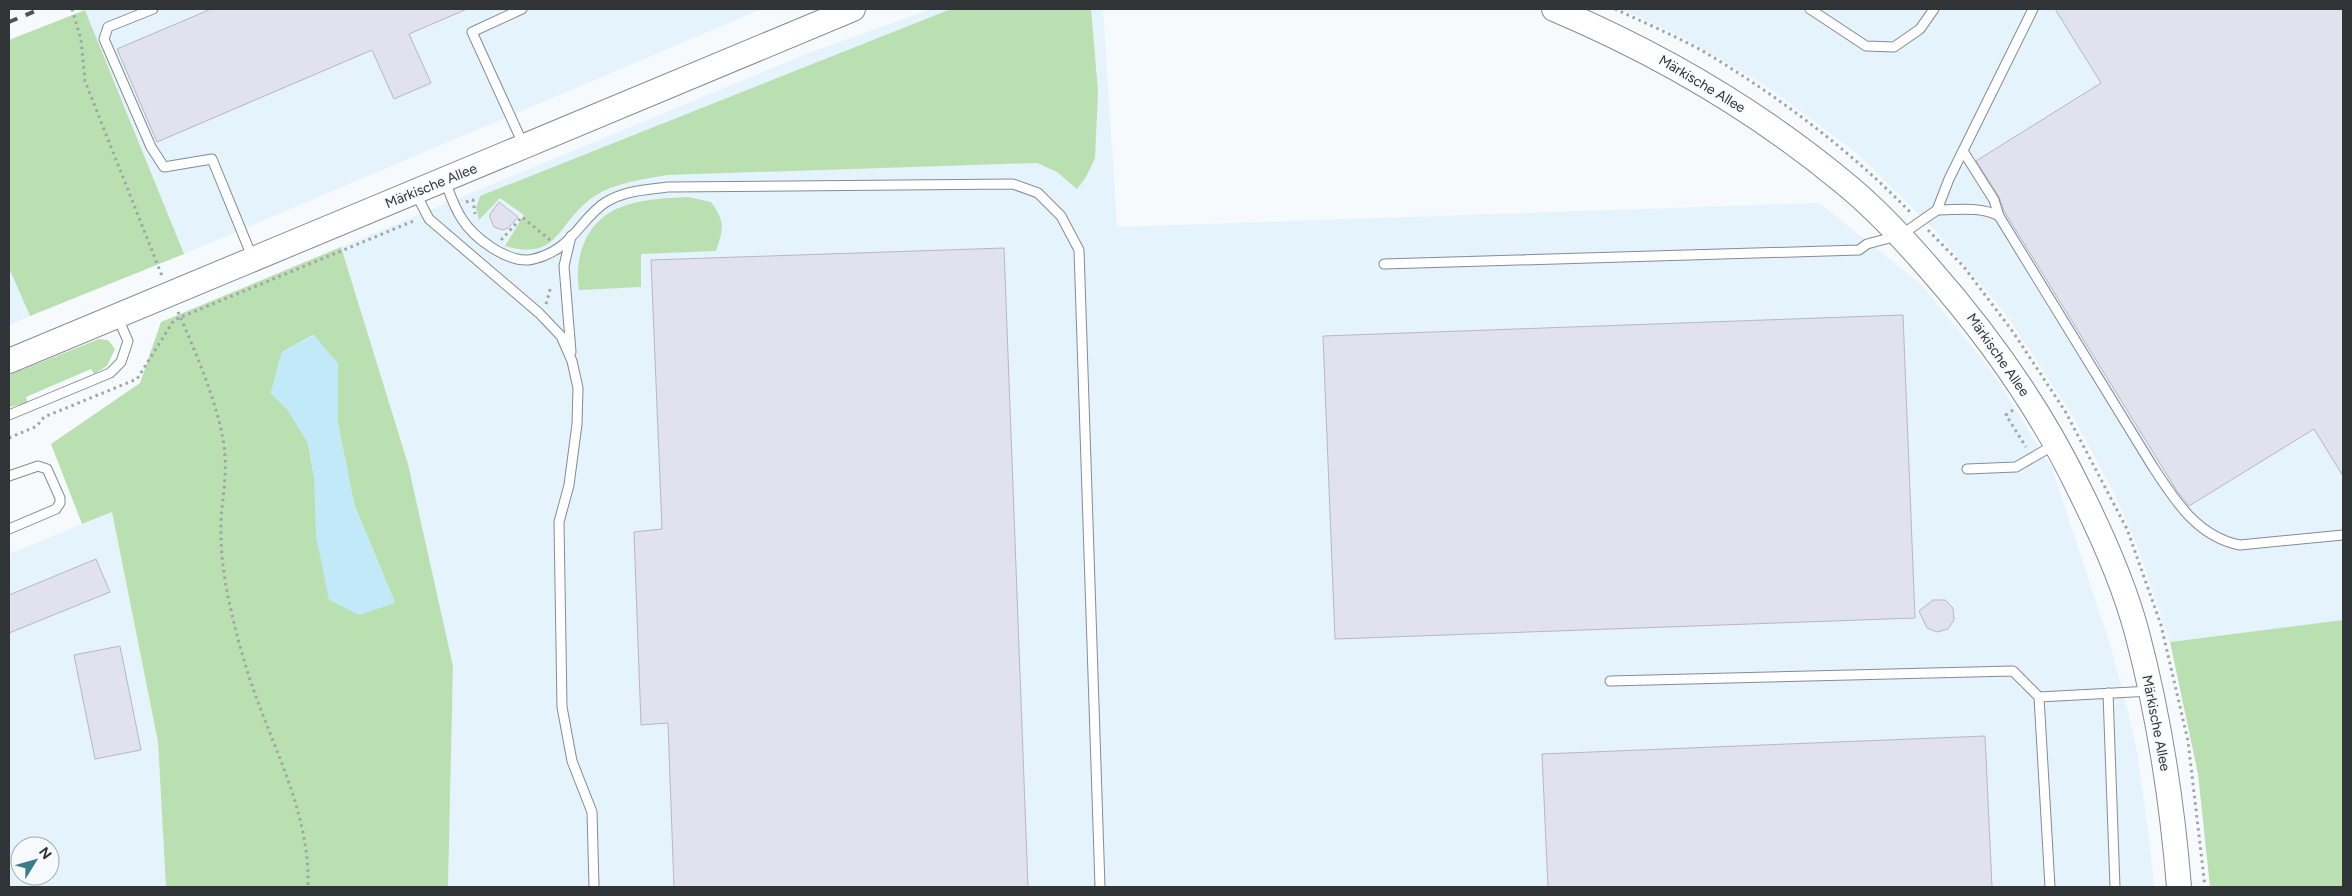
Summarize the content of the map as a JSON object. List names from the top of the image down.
{
  "streets": {
    "street": ["Märkische Allee"]
  },
  "north": "top right"
}
